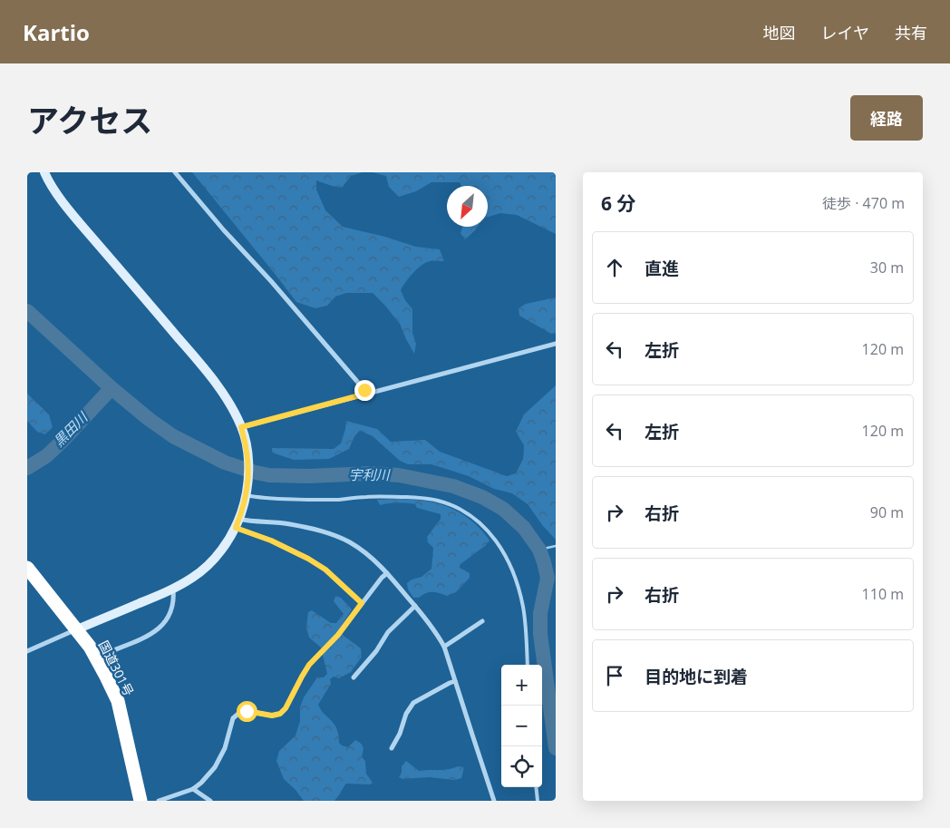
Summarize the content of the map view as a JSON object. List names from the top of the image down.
{
  "streets": {
    "highway": ["国道301号"]
  },
  "water": ["黒田川", "宇利川"],
  "north": "bottom left",
  "page": {
    "header": "Kartio",
    "nav": ["地図", "レイヤ", "共有"],
    "title": "アクセス",
    "buttons": "経路",
    "heading": ["6 分", "徒歩 · 470 m"],
    "list": [
      ["直進", "30 m"],
      ["左折", "120 m"],
      ["左折", "120 m"],
      ["右折", "90 m"],
      ["右折", "110 m"],
      "目的地に到着"
    ],
    "map_buttons": ["+", "−"]
  }
}
